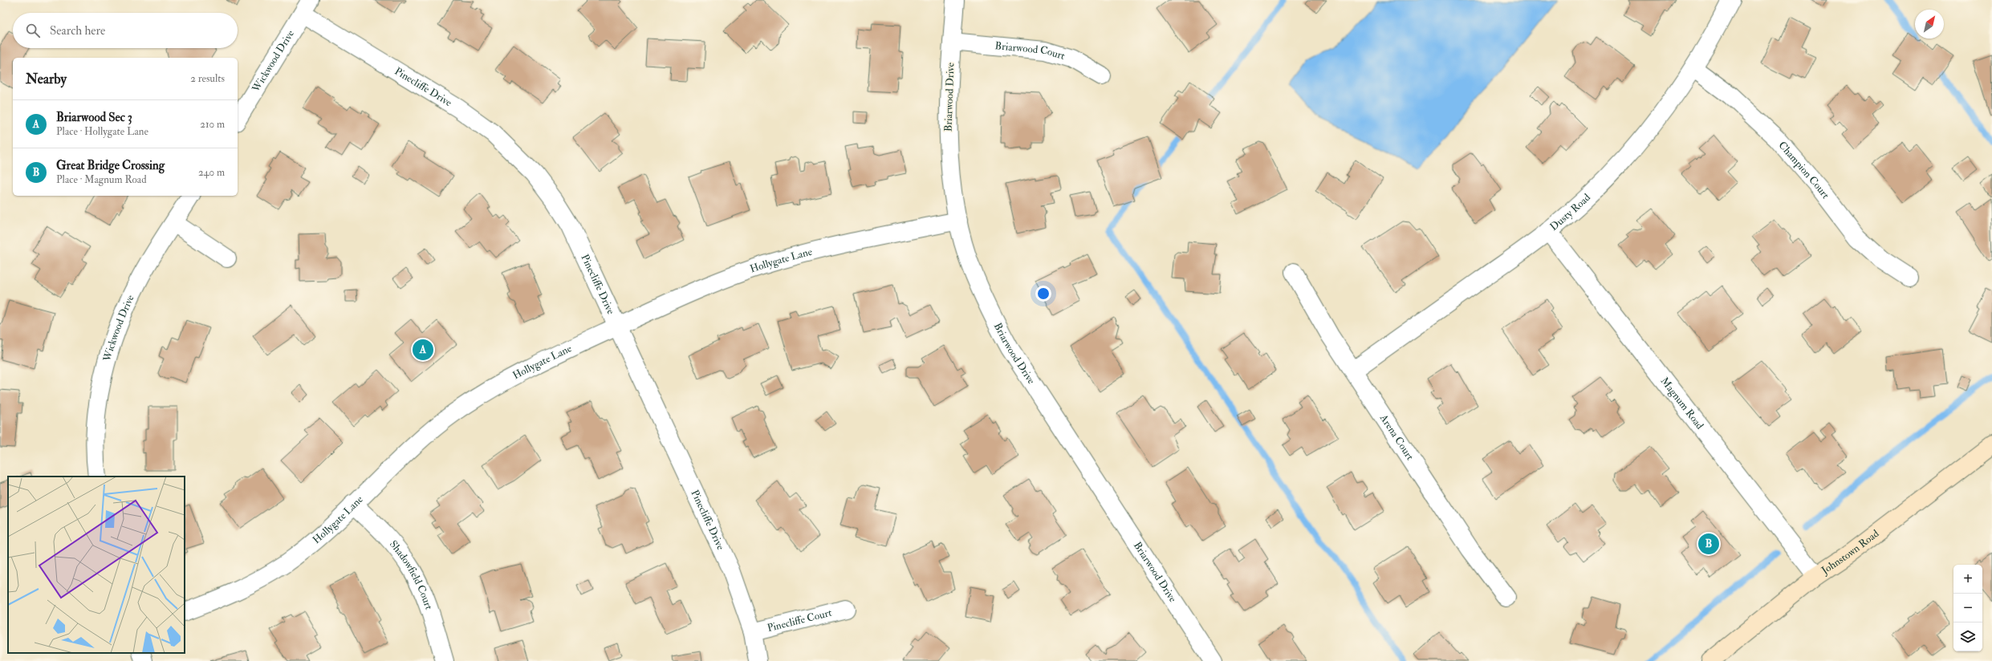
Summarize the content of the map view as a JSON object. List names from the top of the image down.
{
  "streets": {
    "main road": ["Johnstown Road"],
    "street": [
      "Briarwood Court",
      "Wickwood Drive",
      "Pinecliffe Drive",
      "Briarwood Drive",
      "Champion Court",
      "Dusty Road",
      "Hollygate Lane",
      "Magnum Road",
      "Arena Court",
      "Shadowfield Court",
      "Pinecliffe Court"
    ]
  },
  "crossings": [
    ["Briarwood Court", "Briarwood Drive"],
    ["Wickwood Drive", "Pinecliffe Drive"],
    ["Pinecliffe Drive", "Hollygate Lane"],
    ["Pinecliffe Drive", "Pinecliffe Court"],
    ["Briarwood Drive", "Hollygate Lane"],
    ["Champion Court", "Dusty Road"],
    ["Dusty Road", "Magnum Road"],
    ["Dusty Road", "Arena Court"],
    ["Hollygate Lane", "Shadowfield Court"],
    ["Magnum Road", "Johnstown Road"]
  ],
  "north": "top right",
  "page": {
    "search": "Search here",
    "heading": ["Nearby", "2 results"],
    "list": [
      {
        "mark": "A",
        "name": "Briarwood Sec 3",
        "note": "Place · Hollygate Lane",
        "value": "210 m"
      },
      {
        "mark": "B",
        "name": "Great Bridge Crossing",
        "note": "Place · Magnum Road",
        "value": "240 m"
      }
    ],
    "pins": ["A", "B"],
    "map_buttons": ["+", "−"]
  }
}
